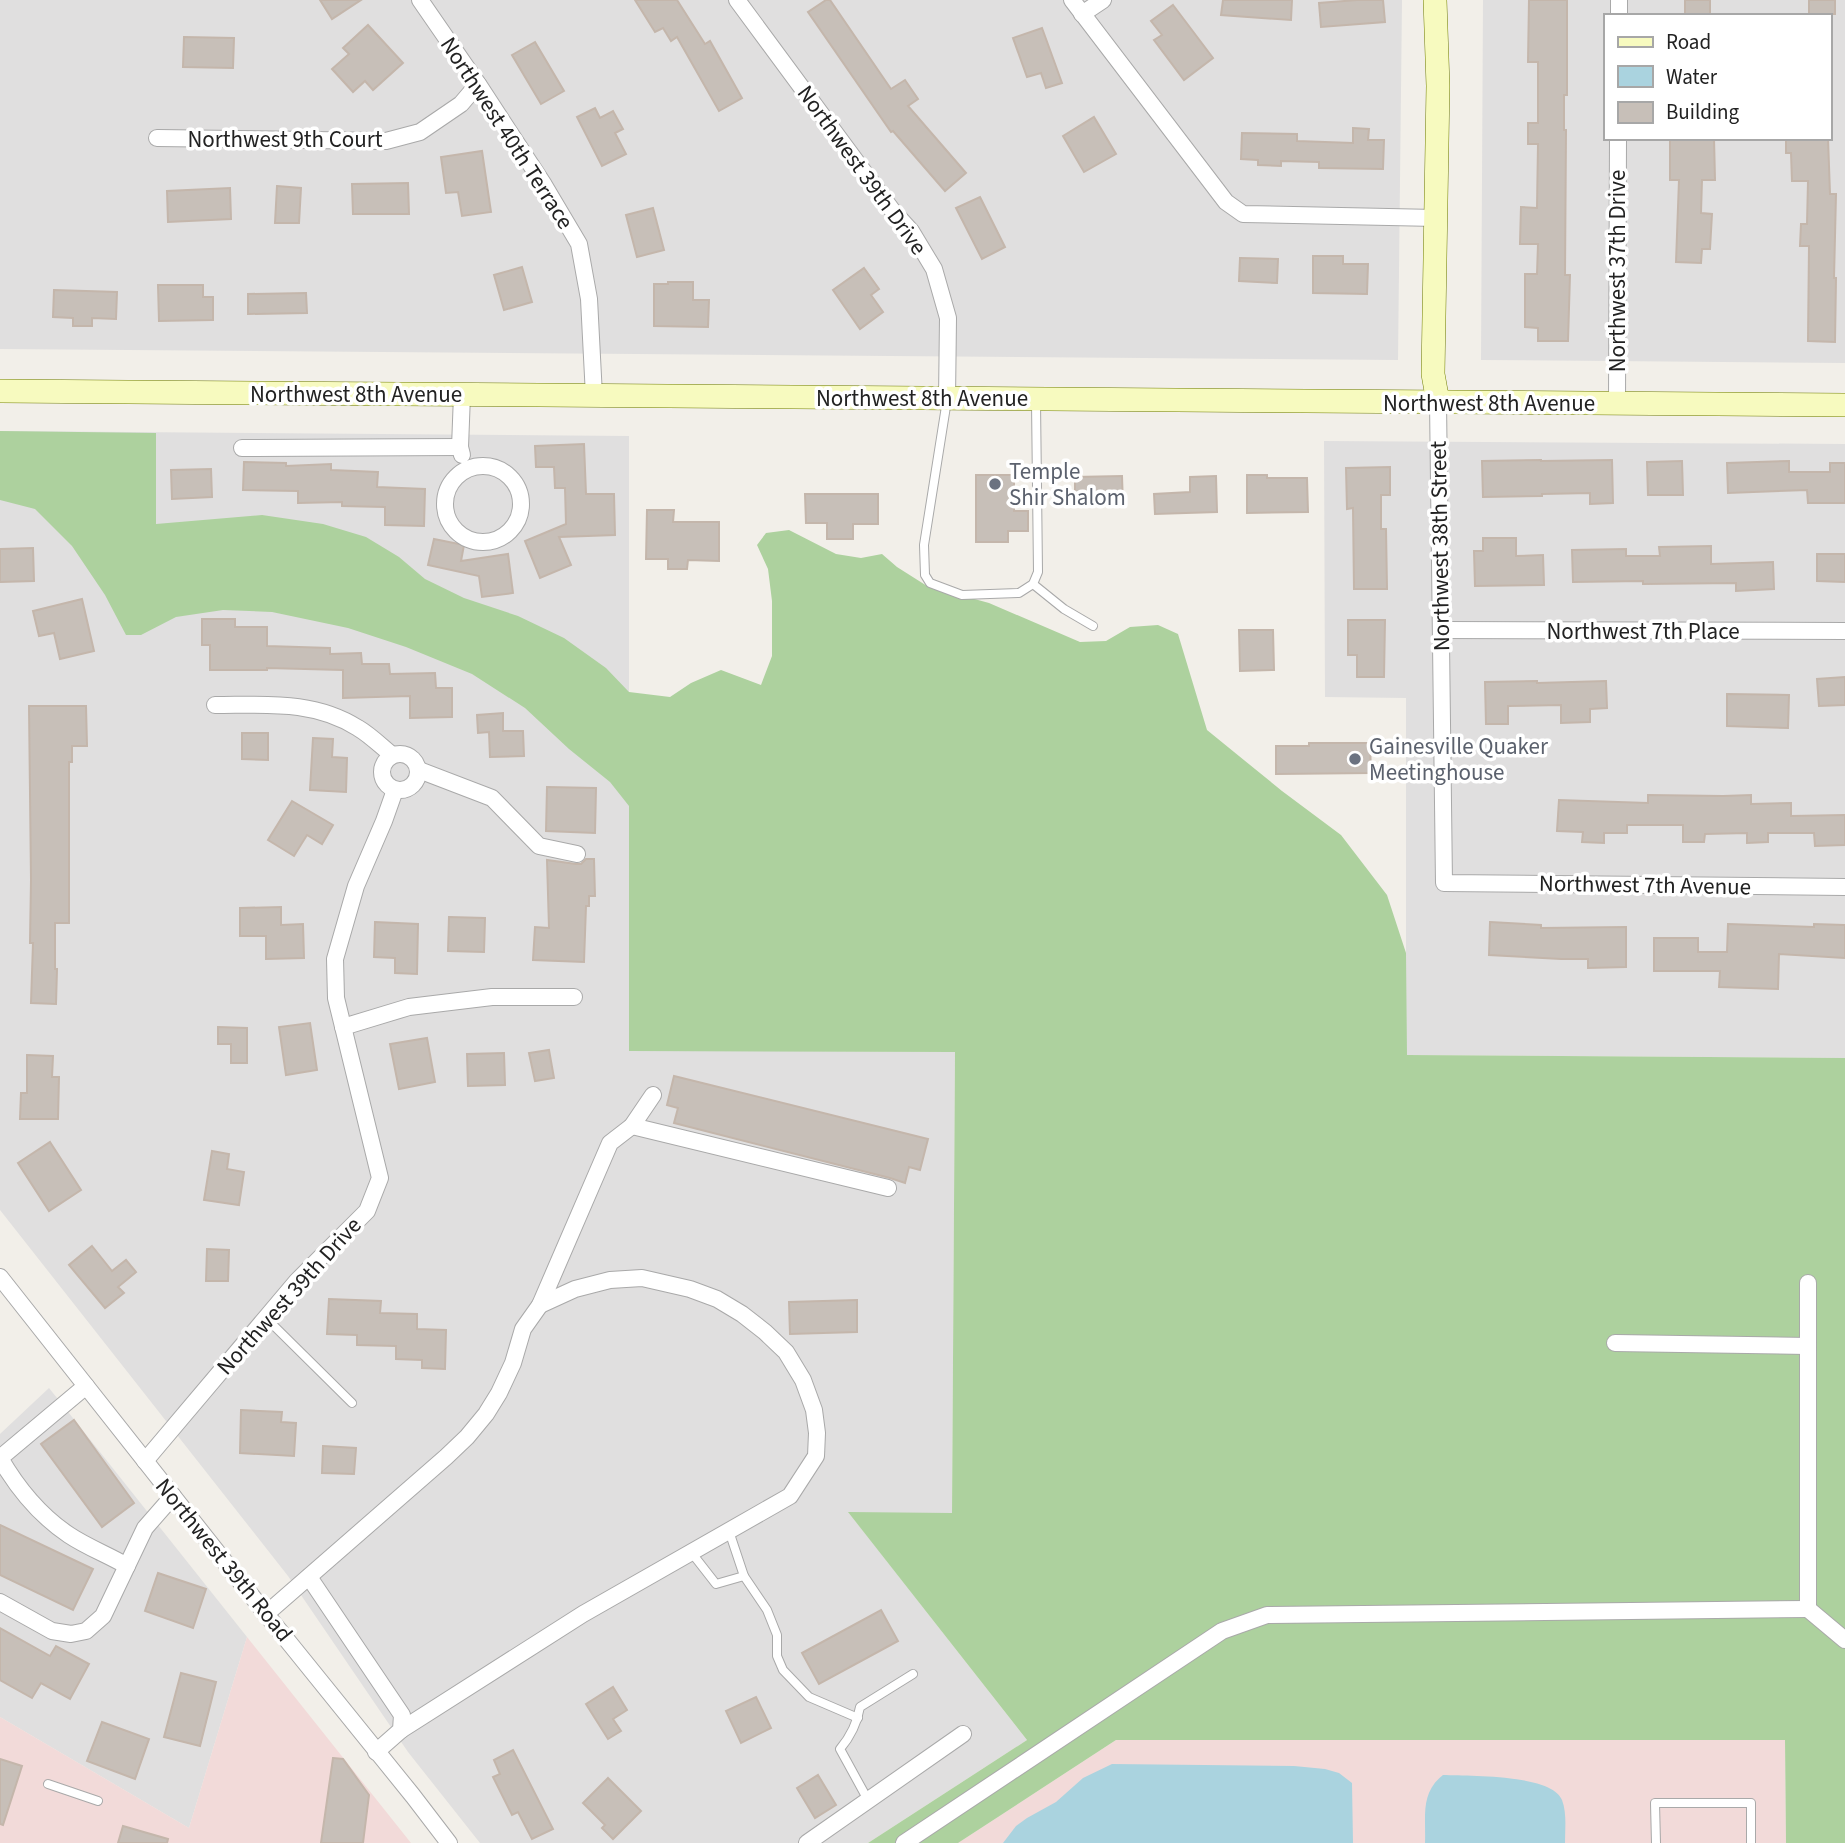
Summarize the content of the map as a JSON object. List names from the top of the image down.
{
  "streets": {
    "street": [
      "Northwest 40th Terrace",
      "Northwest 9th Court",
      "Northwest 39th Drive",
      "Northwest 37th Drive",
      "Northwest 8th Avenue",
      "Northwest 38th Street",
      "Northwest 7th Place",
      "Northwest 7th Avenue",
      "Northwest 39th Road"
    ]
  },
  "crossings": [
    ["Northwest 40th Terrace", "Northwest 9th Court"],
    ["Northwest 40th Terrace", "Northwest 8th Avenue"],
    ["Northwest 39th Drive", "Northwest 8th Avenue"],
    ["Northwest 39th Drive", "Northwest 39th Road"],
    ["Northwest 37th Drive", "Northwest 8th Avenue"],
    ["Northwest 8th Avenue", "Northwest 38th Street"],
    ["Northwest 38th Street", "Northwest 7th Place"],
    ["Northwest 38th Street", "Northwest 7th Avenue"]
  ],
  "places": ["Temple Shir Shalom", "Gainesville Quaker Meetinghouse"],
  "legend": ["Road", "Water", "Building"]
}
